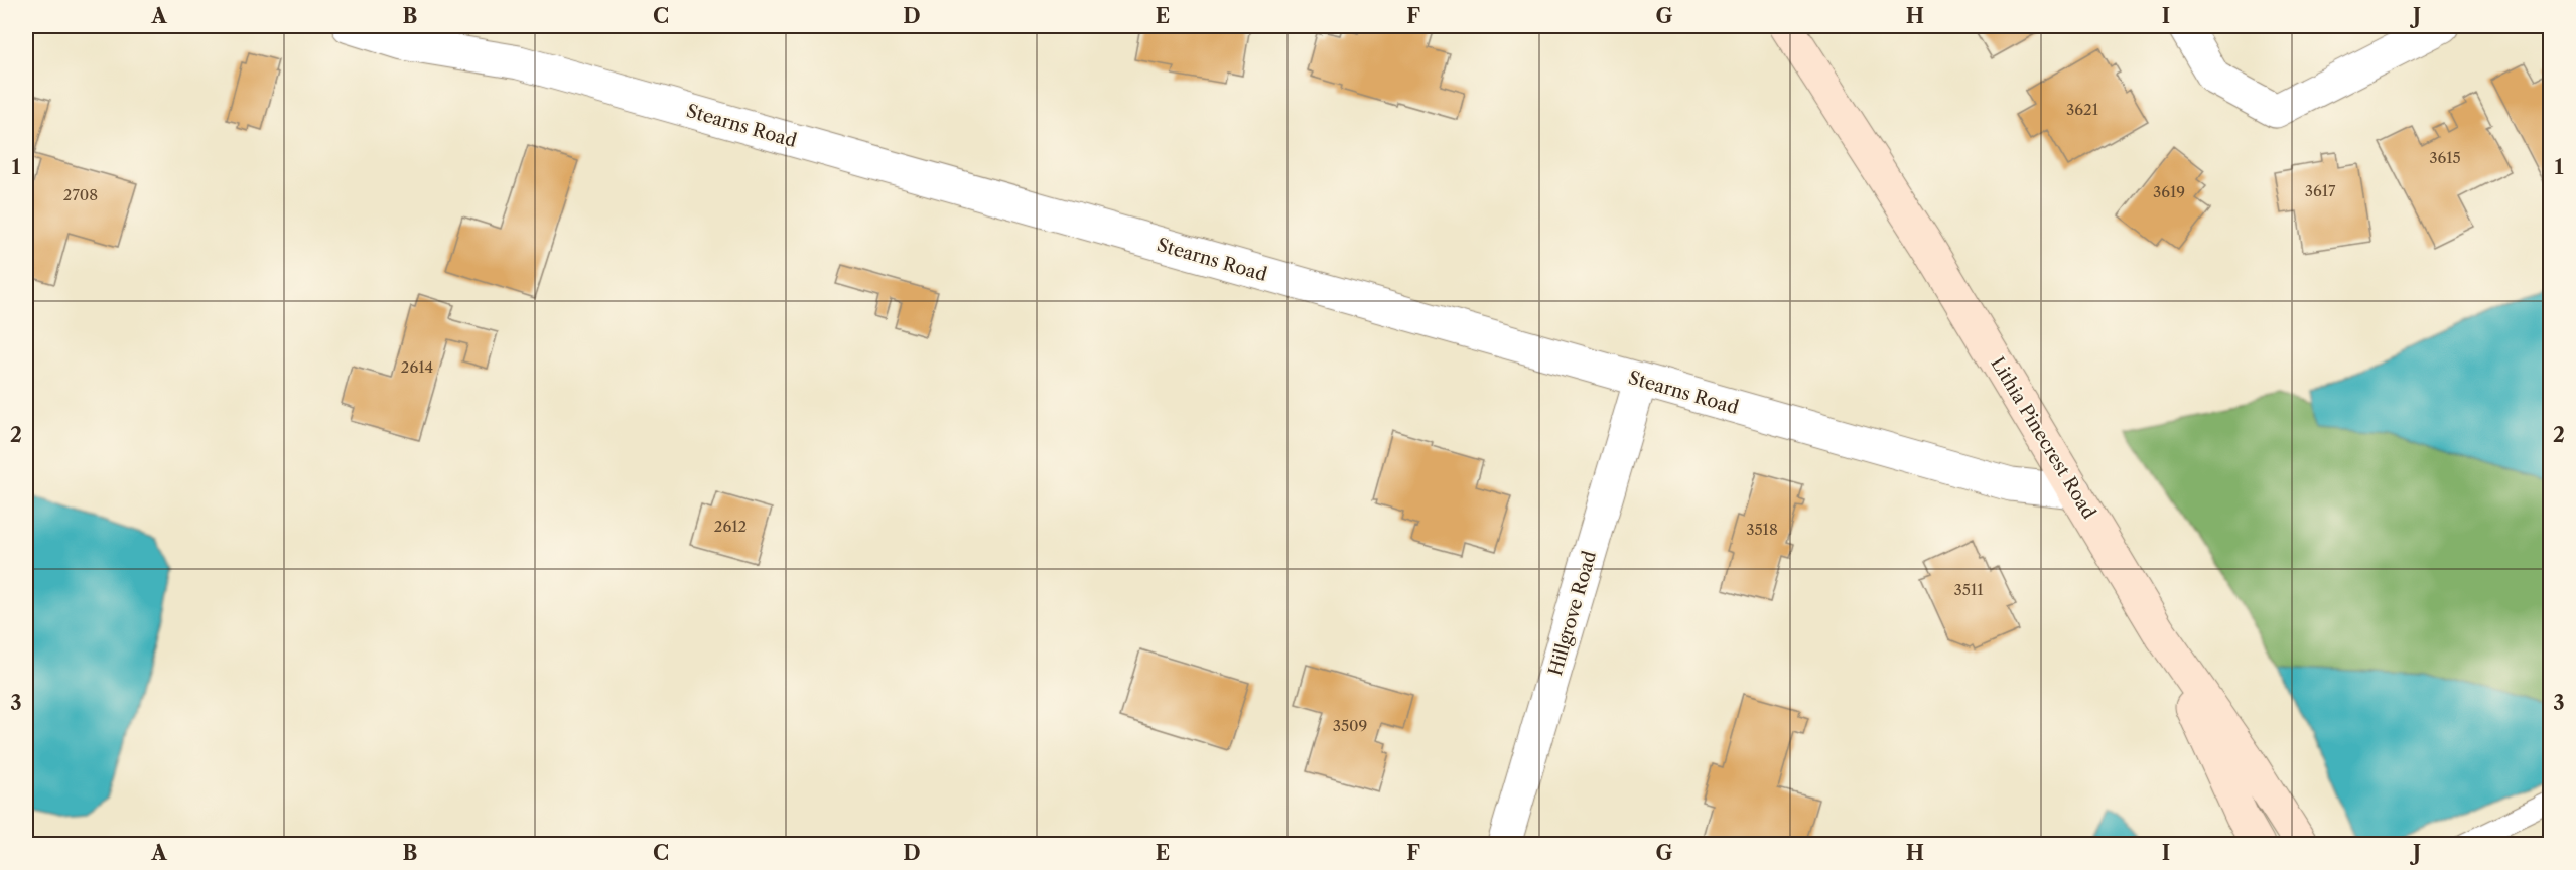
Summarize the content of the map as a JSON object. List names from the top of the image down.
{
  "streets": {
    "main road": ["Lithia Pinecrest Road"],
    "street": ["Stearns Road", "Hillgrove Road"]
  },
  "crossings": [
    ["Stearns Road", "Lithia Pinecrest Road"],
    ["Stearns Road", "Hillgrove Road"]
  ],
  "house_numbers": [
    "3621",
    "3615",
    "3617",
    "3619",
    "2708",
    "2614",
    "2612",
    "3518",
    "3511",
    "3509"
  ],
  "grid": {
    "columns": [
      "A",
      "B",
      "C",
      "D",
      "E",
      "F",
      "G",
      "H",
      "I",
      "J"
    ],
    "rows": ["1", "2", "3"]
  }
}
